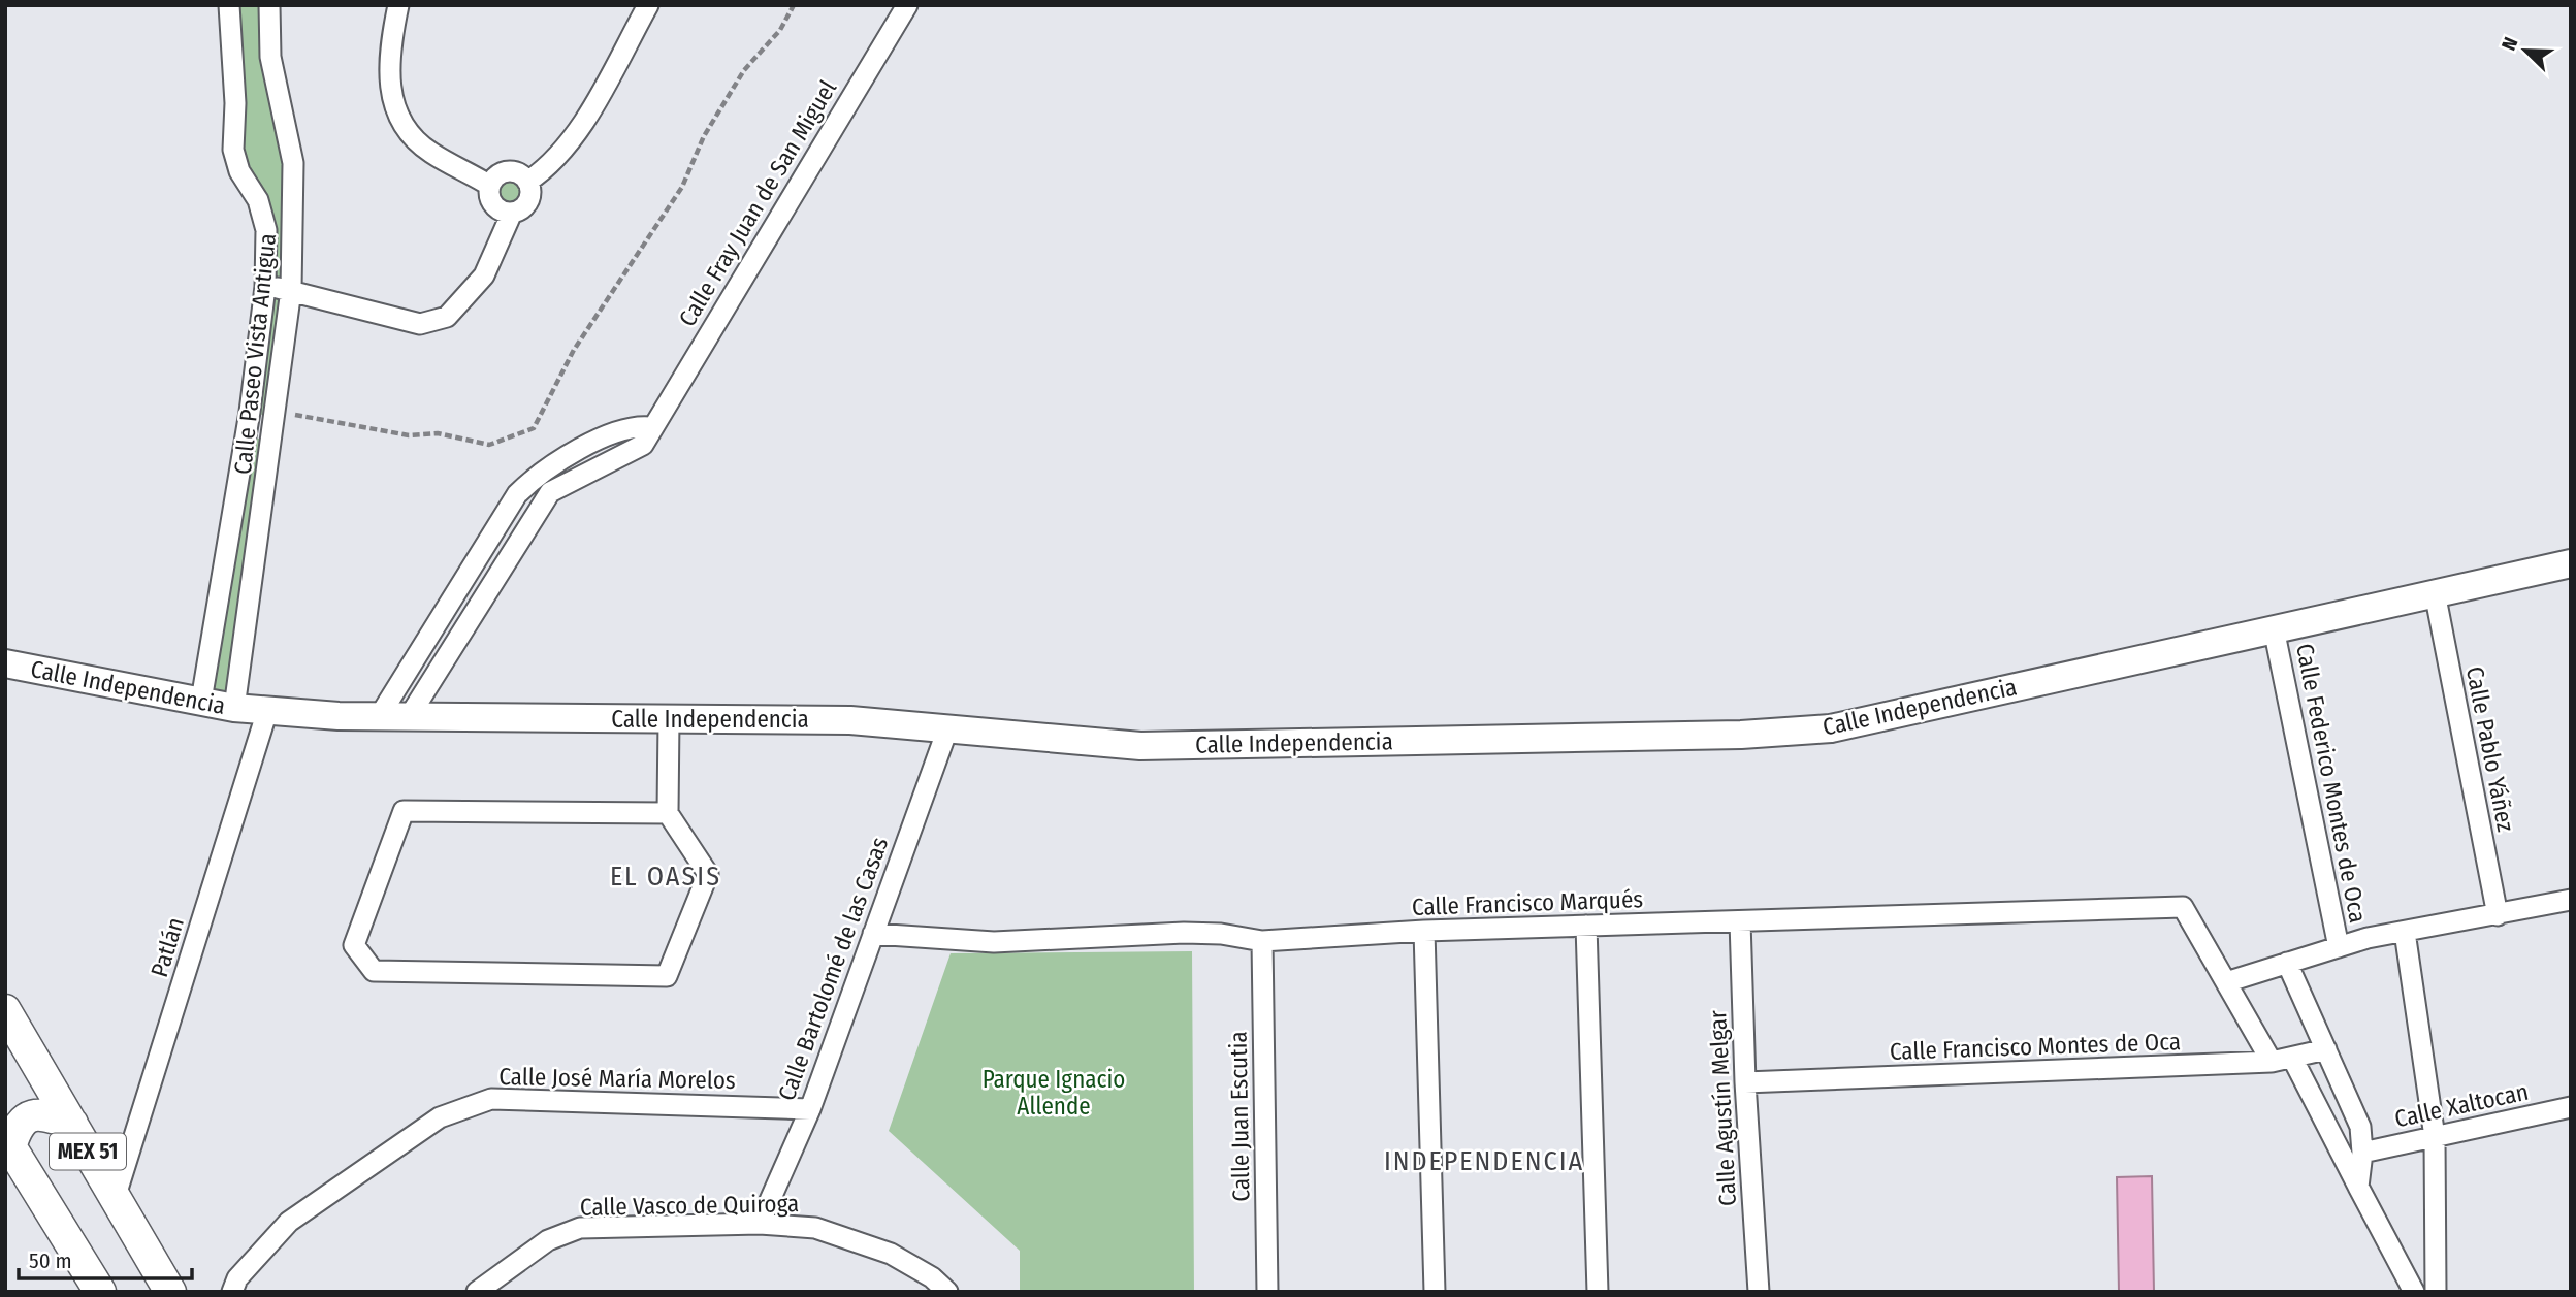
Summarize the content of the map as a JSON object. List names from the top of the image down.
{
  "streets": {
    "main road": ["MEX 51"],
    "street": [
      "Calle Fray Juan de San Miguel",
      "Calle Paseo Vista Antigua",
      "Calle Independencia",
      "Calle Pablo Yáñez",
      "Calle Federico Montes de Oca",
      "Calle Francisco Marqués",
      "Patlán",
      "Calle Bartolomé de las Casas",
      "Calle Francisco Montes de Oca",
      "Calle José María Morelos",
      "Calle Xaltocan",
      "Calle Agustín Melgar",
      "Calle Juan Escutia",
      "Calle Vasco de Quiroga"
    ]
  },
  "crossings": [
    ["Calle Paseo Vista Antigua", "Calle Independencia"],
    ["Calle Independencia", "Calle Pablo Yáñez"],
    ["Calle Independencia", "Calle Federico Montes de Oca"],
    ["Calle Independencia", "Patlán"],
    ["Calle Independencia", "Calle Bartolomé de las Casas"],
    ["Calle Federico Montes de Oca", "Calle Xaltocan"],
    ["Calle Francisco Marqués", "Calle Bartolomé de las Casas"],
    ["Calle Francisco Marqués", "Calle Agustín Melgar"],
    ["Calle Francisco Marqués", "Calle Juan Escutia"],
    ["Patlán", "MEX 51"],
    ["Calle Bartolomé de las Casas", "Calle José María Morelos"],
    ["Calle Bartolomé de las Casas", "Calle Vasco de Quiroga"],
    ["Calle Francisco Montes de Oca", "Calle Agustín Melgar"]
  ],
  "districts": ["EL OASIS", "INDEPENDENCIA"],
  "parks": ["Parque Ignacio Allende"],
  "scale_bar": "50 m",
  "north": "top left"
}
